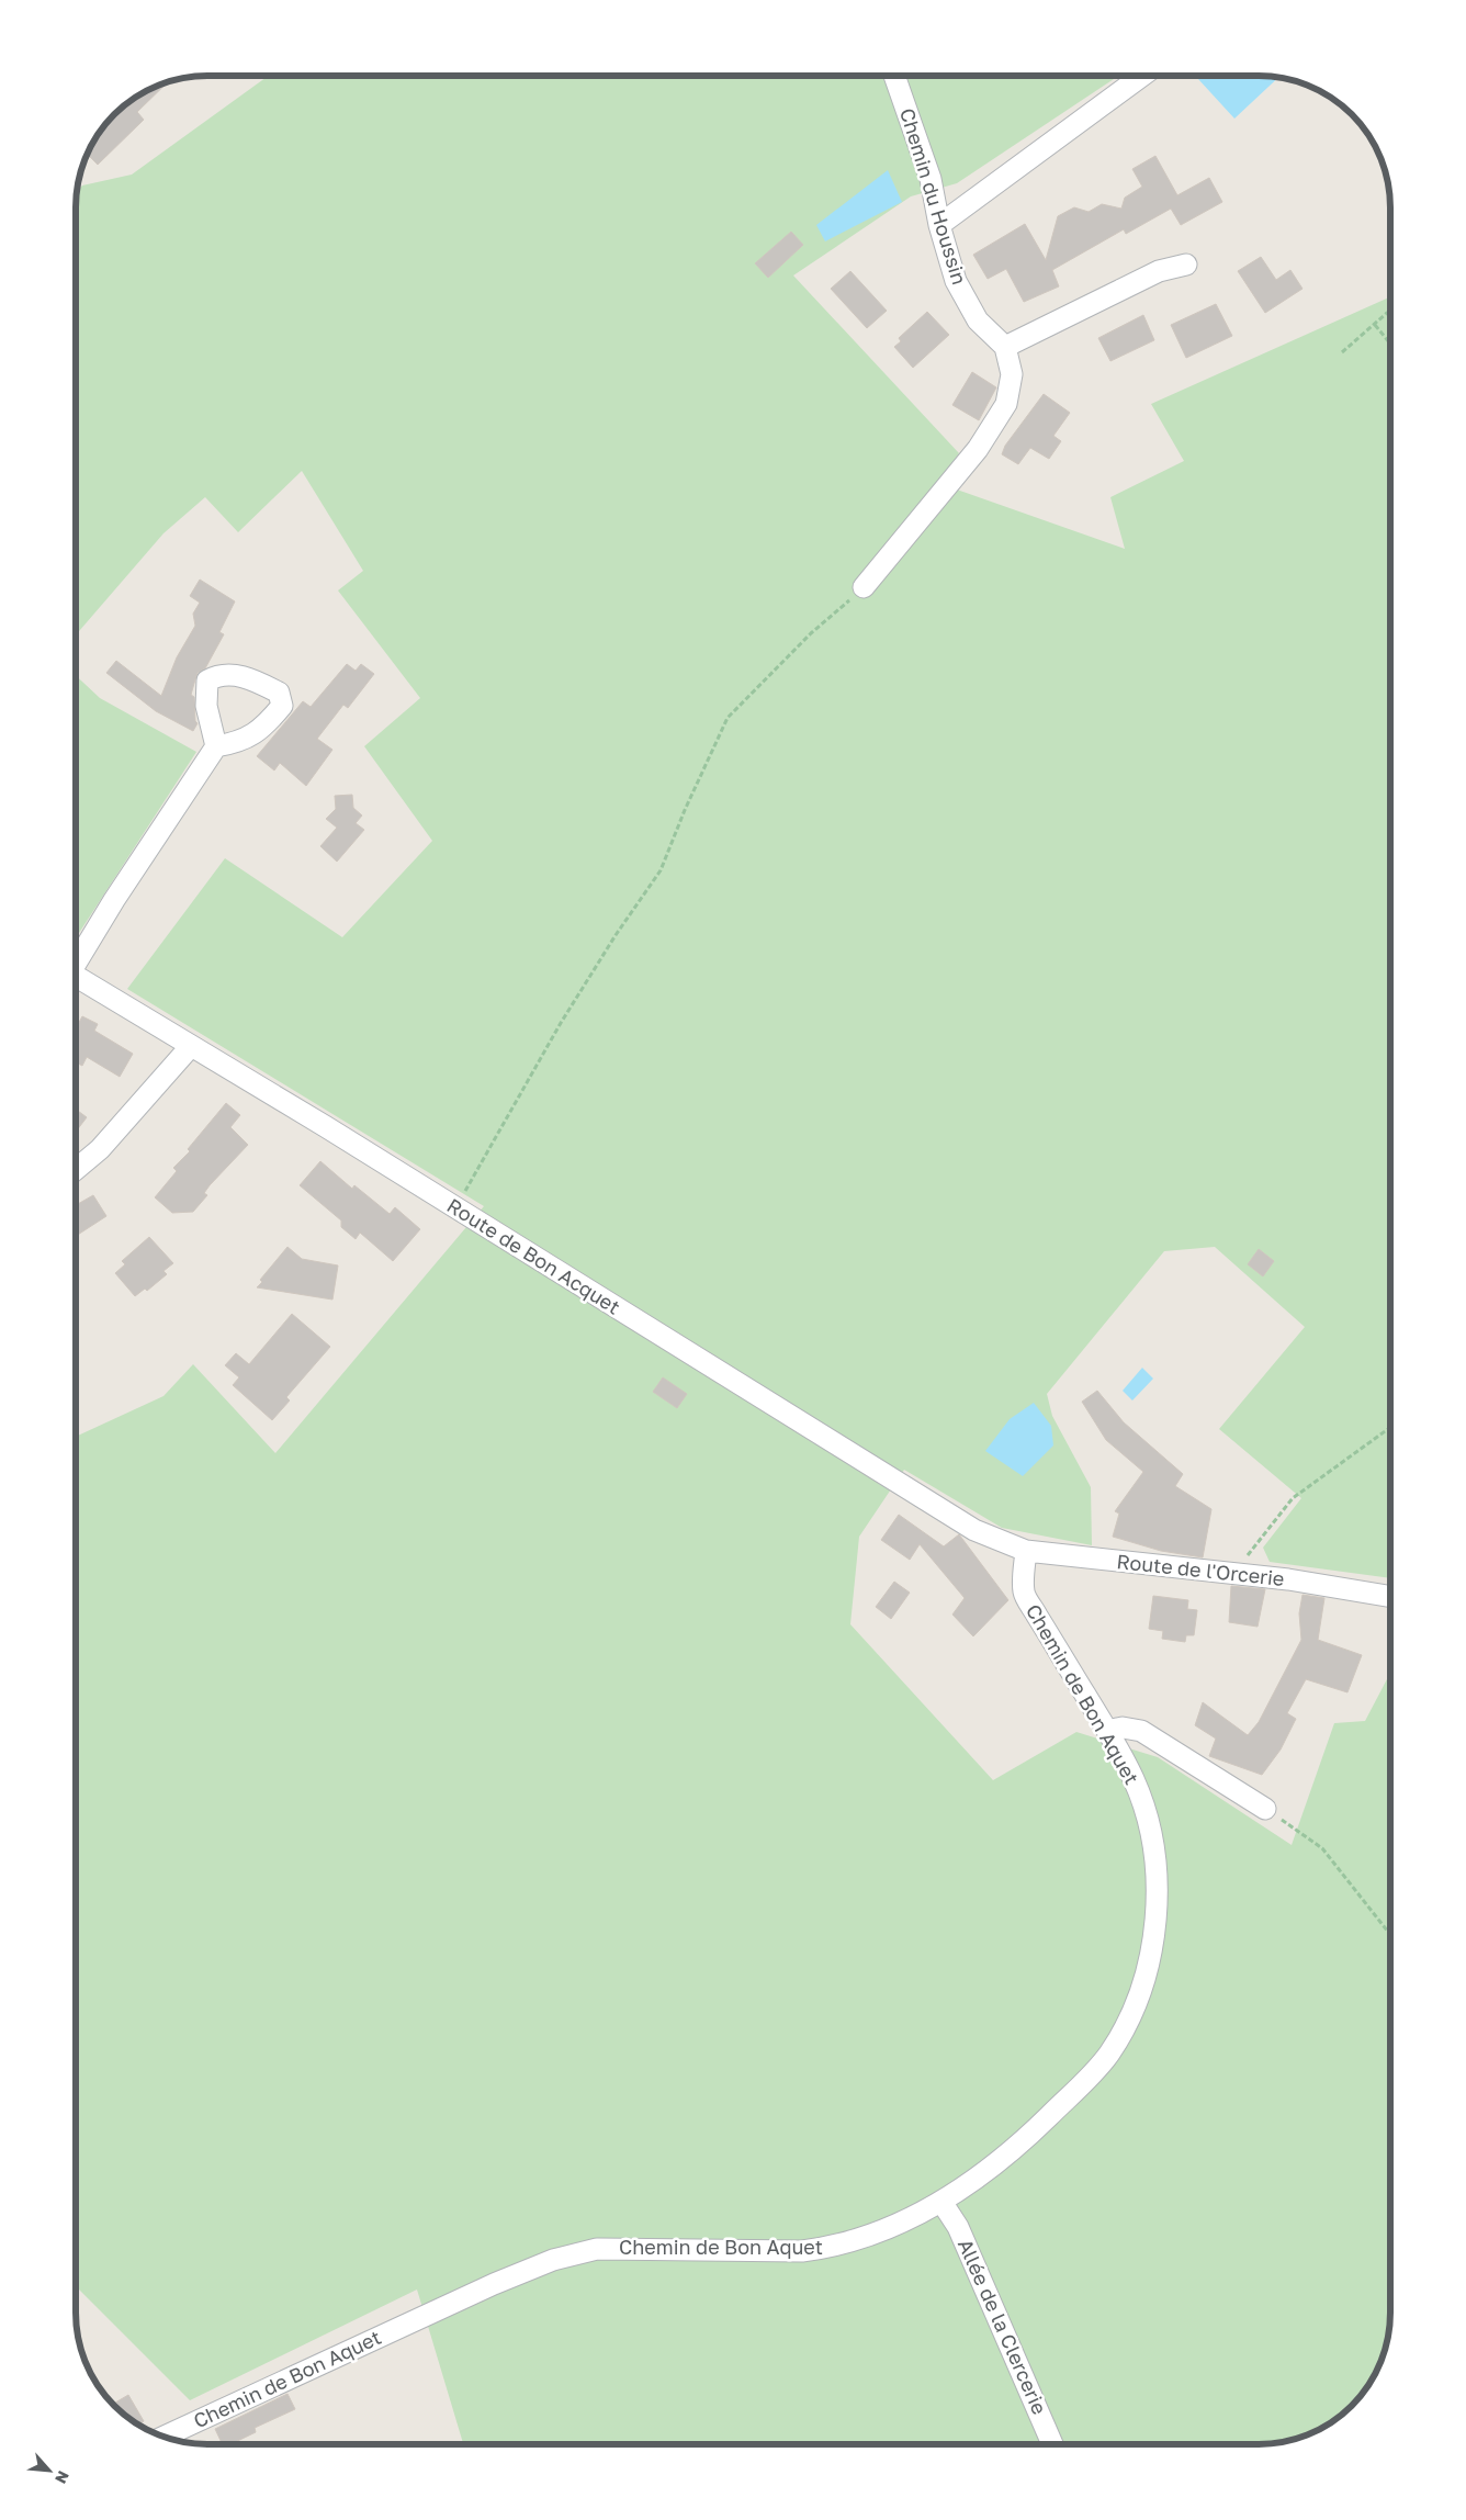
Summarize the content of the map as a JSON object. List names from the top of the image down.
{
  "streets": {
    "street": [
      "Chemin du Houssin",
      "Route de Bon Acquet",
      "Route de l'Orcerie",
      "Chemin de Bon Aquet",
      "Allée de la Clercerie"
    ]
  },
  "crossings": [
    ["Route de Bon Acquet", "Route de l'Orcerie"],
    ["Route de l'Orcerie", "Chemin de Bon Aquet"],
    ["Chemin de Bon Aquet", "Allée de la Clercerie"]
  ],
  "north": "bottom right"
}
